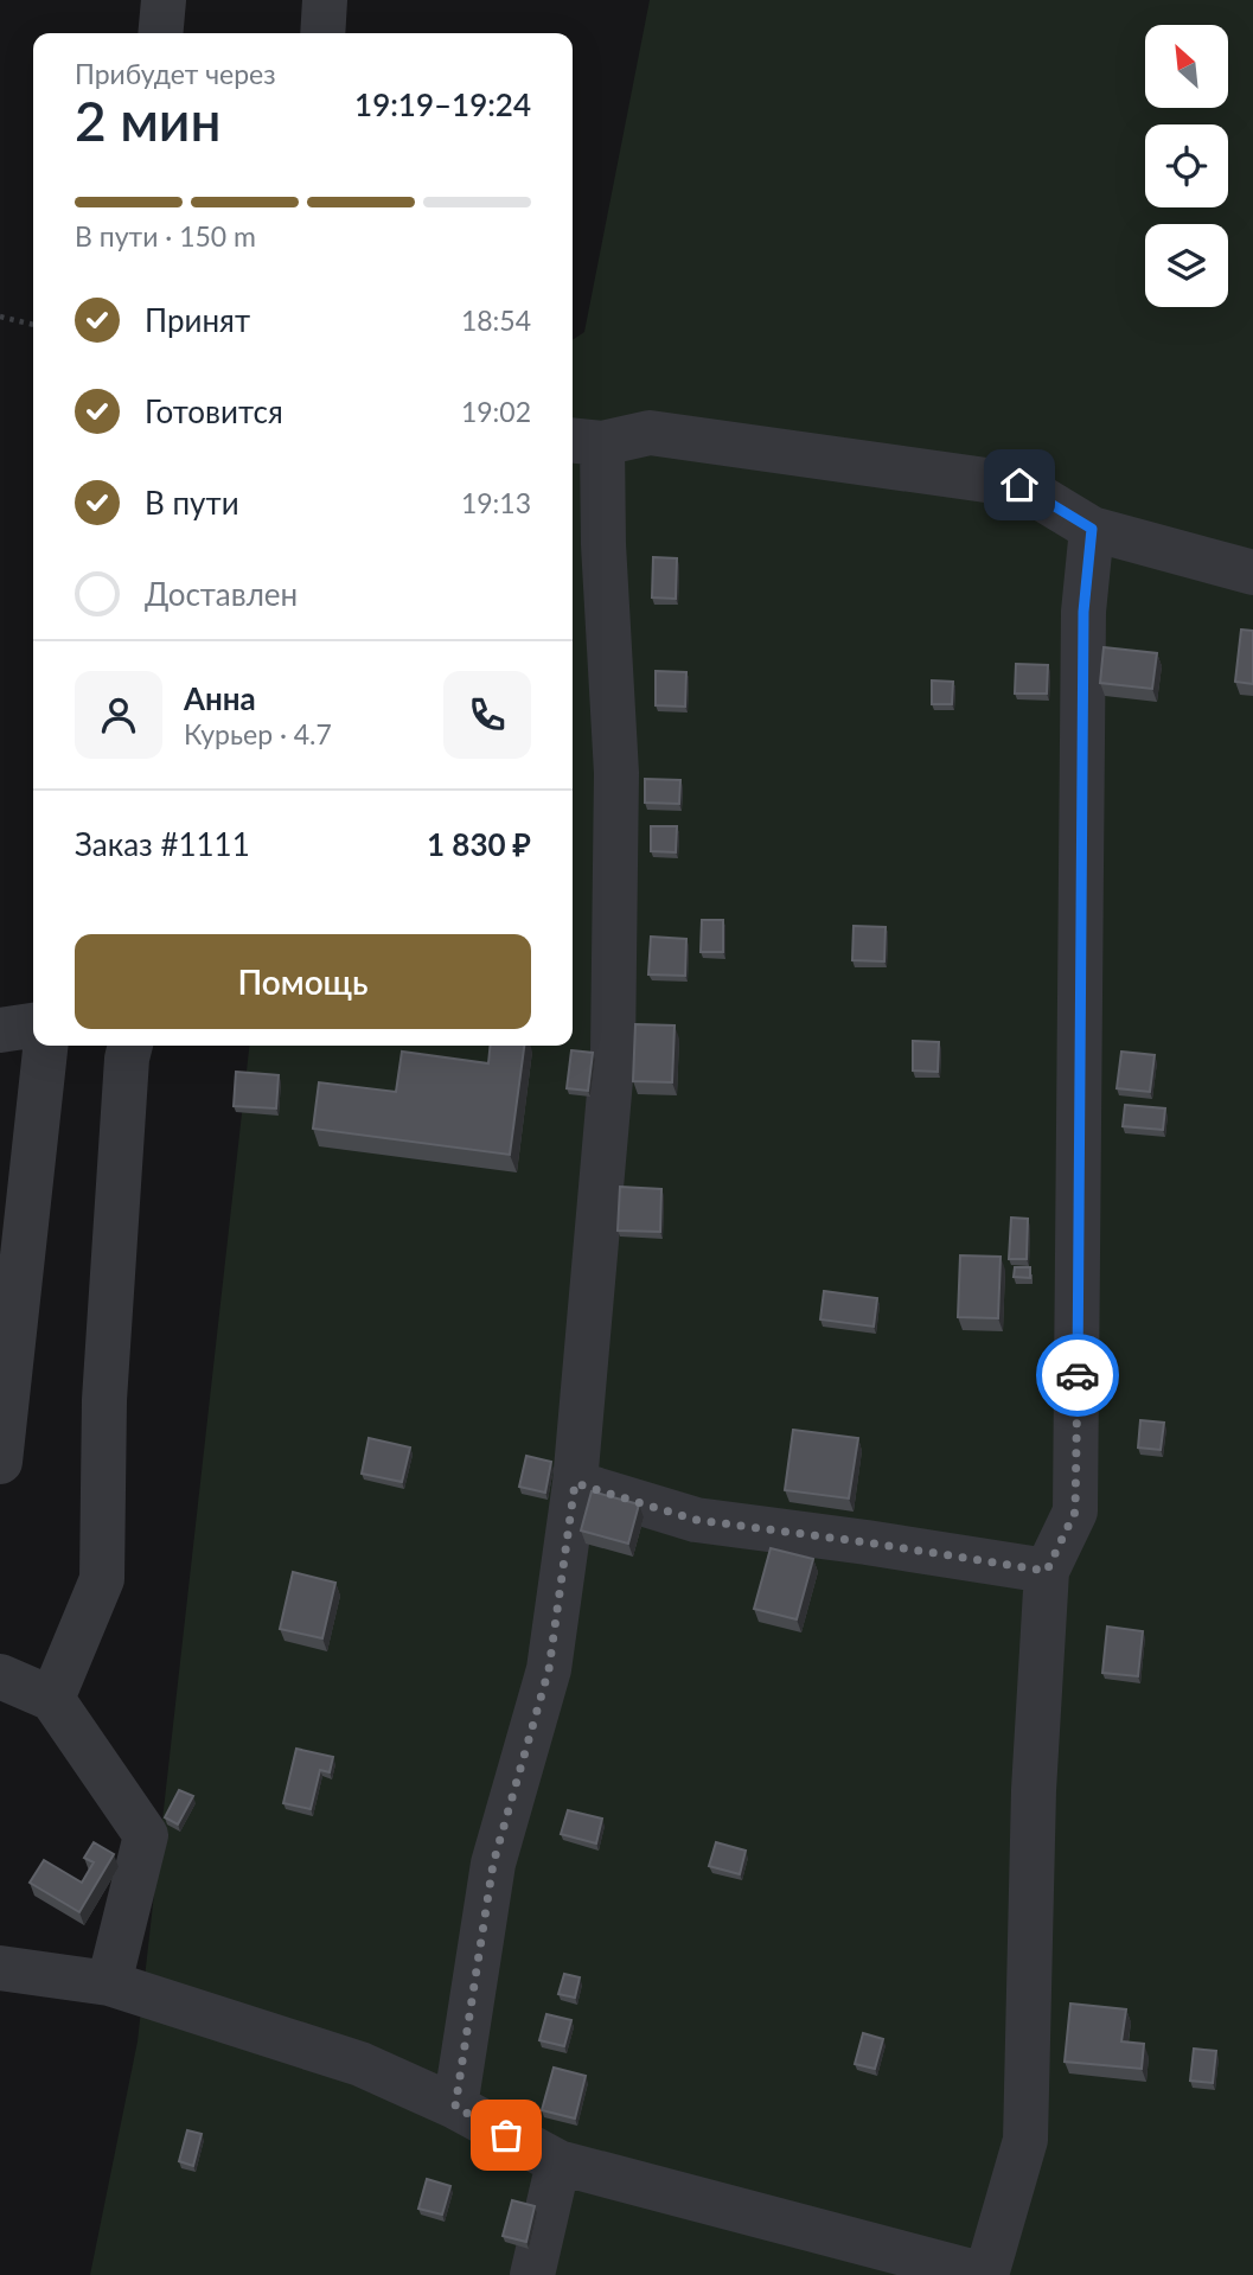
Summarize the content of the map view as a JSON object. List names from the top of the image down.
{
  "north": "top left",
  "page": {
    "heading": ["2 мин", "Прибудет через", "19:19–19:24"],
    "panel": [
      "Анна",
      "Курьер · 4.7",
      "Заказ #1111",
      "1 830 ₽"
    ],
    "bar": "В пути · 150 m",
    "list": [
      ["Принят", "18:54"],
      ["Готовится", "19:02"],
      ["В пути", "19:13"],
      "Доставлен"
    ],
    "buttons": "Помощь"
  }
}
